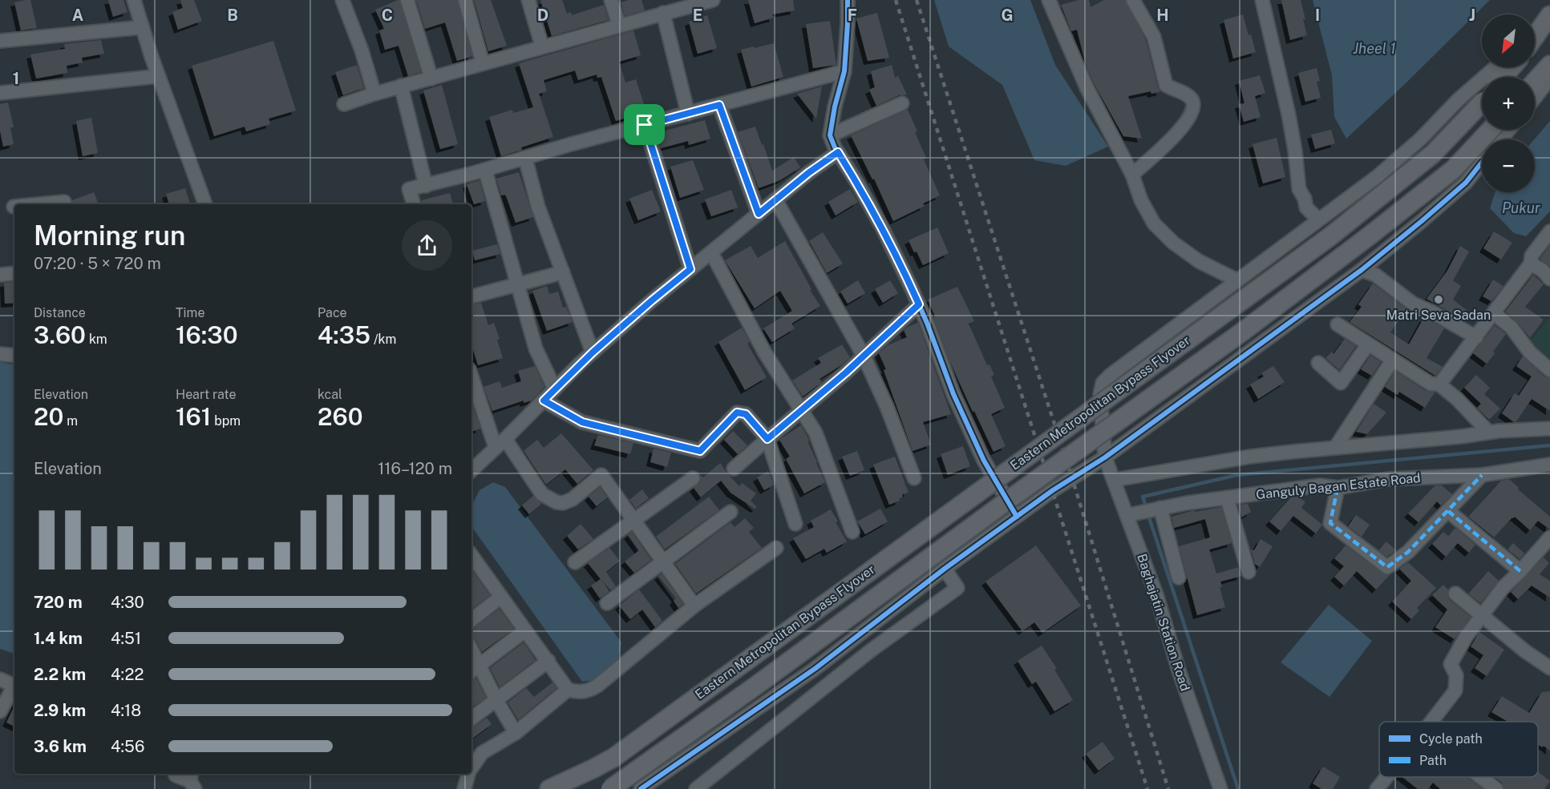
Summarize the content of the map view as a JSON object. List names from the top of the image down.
{
  "streets": {
    "main road": ["Eastern Metropolitan Bypass Flyover"],
    "street": ["Ganguly Bagan Estate Road", "Baghajatin Station Road"]
  },
  "crossings": [
    ["Ganguly Bagan Estate Road", "Baghajatin Station Road"]
  ],
  "water": ["Jheel 1", "Pukur"],
  "places": ["Matri Seva Sadan"],
  "legend": ["Cycle path", "Path"],
  "north": "bottom left",
  "page": {
    "map_buttons": ["+", "−"],
    "heading": ["Morning run", "07:20 · 5 × 720 m"],
    "stats": [
      ["Distance", "3.60 km"],
      ["Time", "16:30"],
      ["Pace", "4:35 /km"],
      ["Elevation", "20 m"],
      ["Heart rate", "161 bpm"],
      ["kcal", "260"]
    ],
    "chart": ["Elevation", "116–120 m"],
    "list": [
      {
        "name": "720 m",
        "note": "4:30"
      },
      {
        "name": "1.4 km",
        "note": "4:51"
      },
      {
        "name": "2.2 km",
        "note": "4:22"
      },
      {
        "name": "2.9 km",
        "note": "4:18"
      },
      {
        "name": "3.6 km",
        "note": "4:56"
      }
    ]
  },
  "grid": {
    "columns": [
      "A",
      "B",
      "C",
      "D",
      "E",
      "F",
      "G",
      "H",
      "I",
      "J"
    ],
    "rows": ["1"]
  }
}
